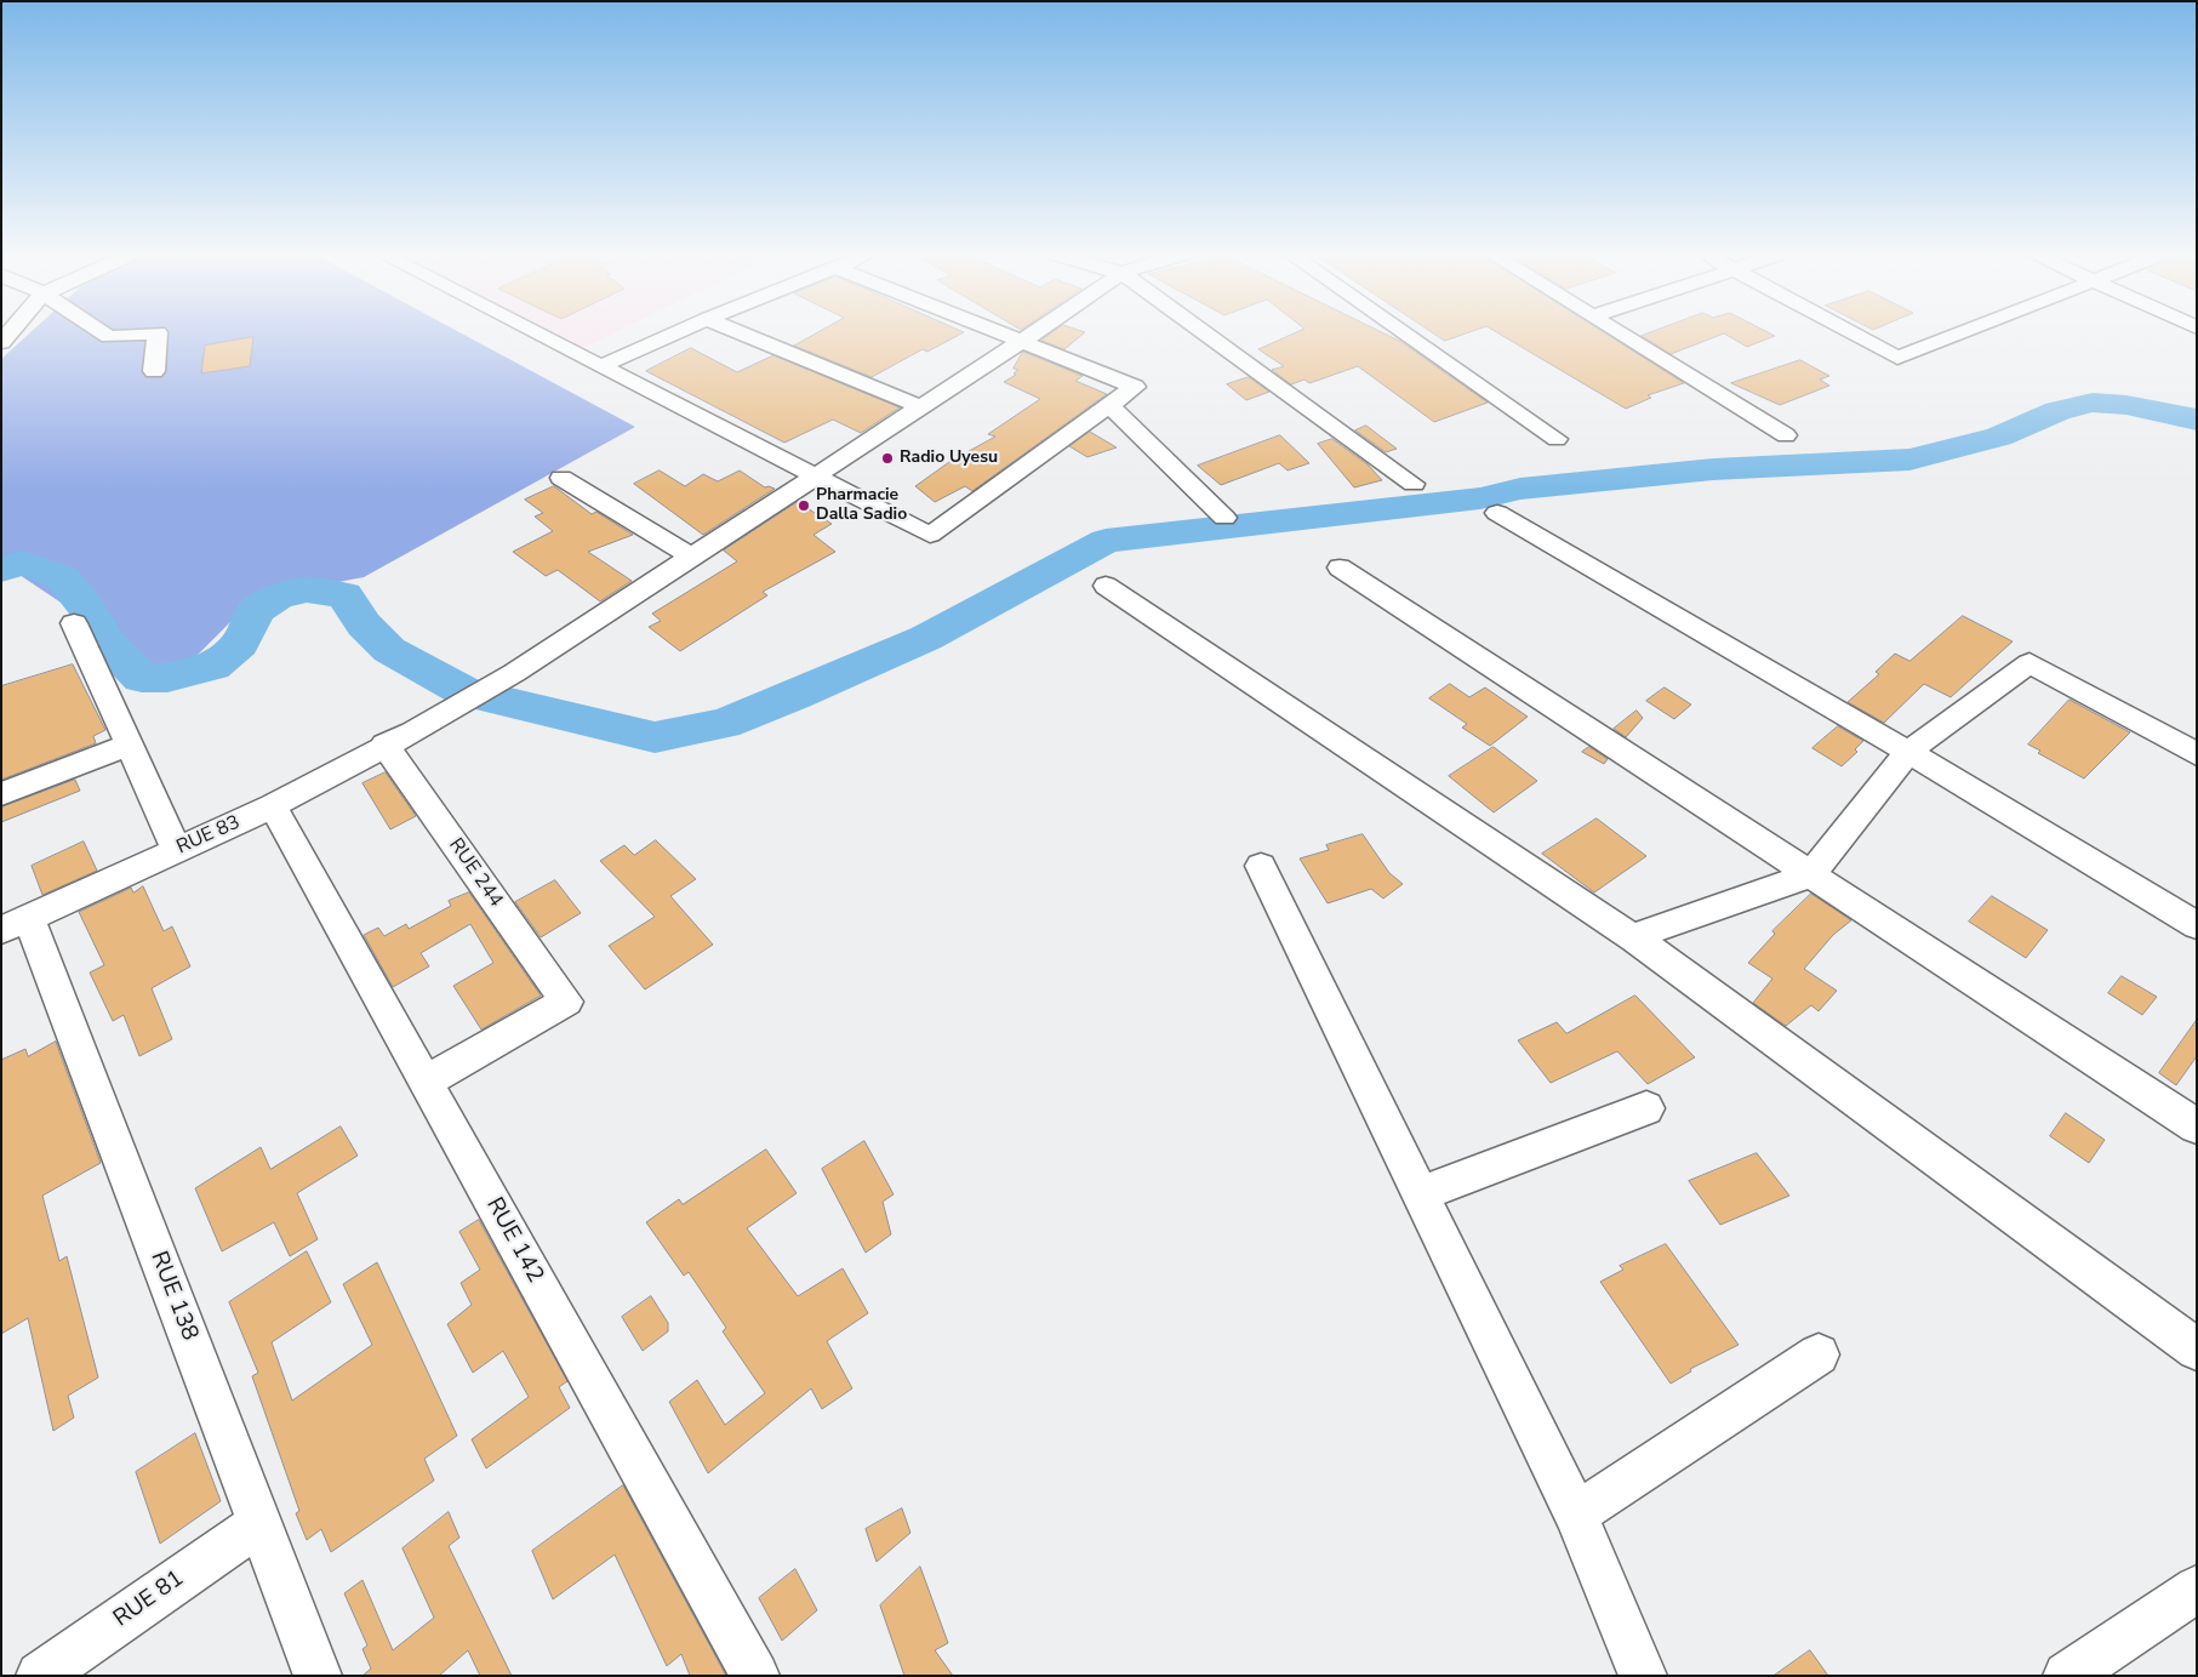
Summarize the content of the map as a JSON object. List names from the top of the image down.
{
  "streets": {
    "street": [
      "RUE 83",
      "RUE 244",
      "RUE 142",
      "RUE 138",
      "RUE 81"
    ]
  },
  "crossings": [
    ["RUE 83", "RUE 244"],
    ["RUE 83", "RUE 142"],
    ["RUE 83", "RUE 138"],
    ["RUE 244", "RUE 142"],
    ["RUE 138", "RUE 81"]
  ],
  "places": ["Radio Uyesu", "Pharmacie Dalla Sadio"]
}
